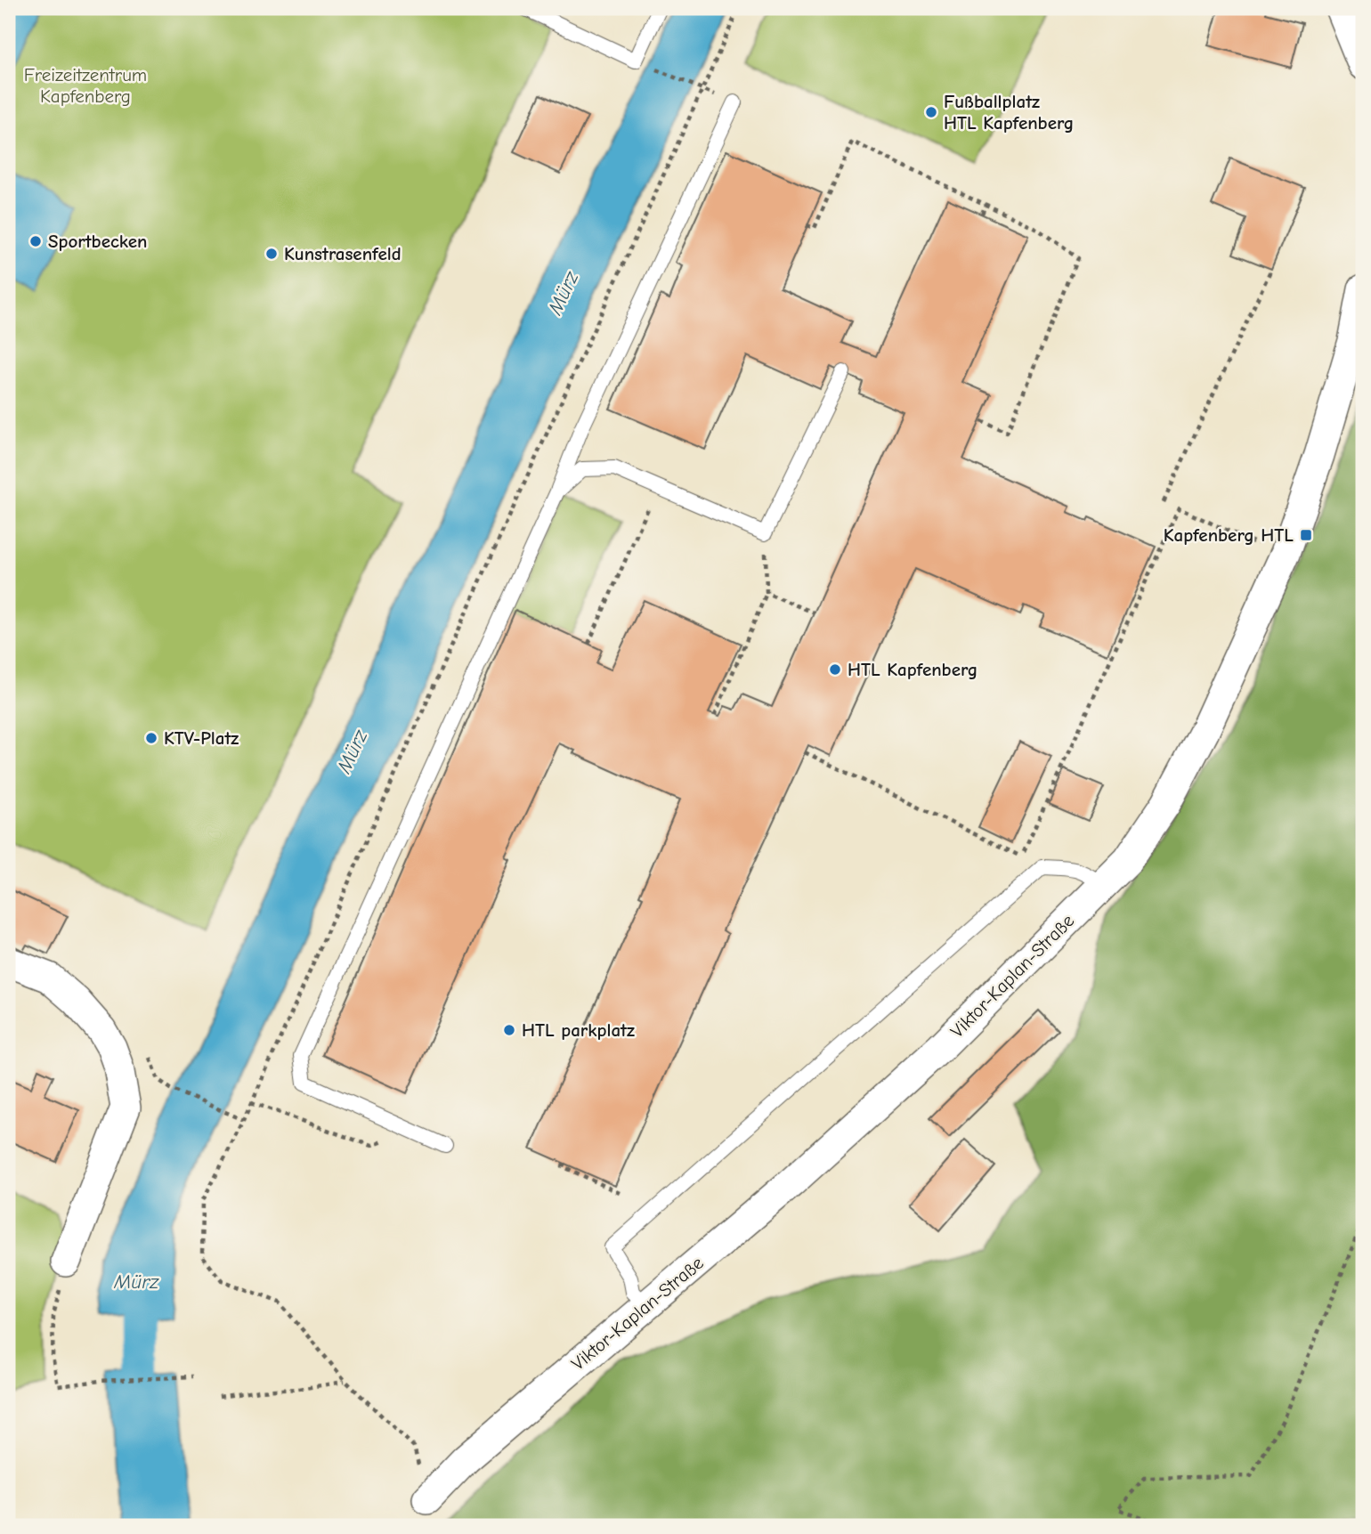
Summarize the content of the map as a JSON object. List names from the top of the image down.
{
  "streets": {
    "street": ["Viktor-Kaplan-Straße"]
  },
  "water": ["Mürz"],
  "parks": ["Freizeitzentrum Kapfenberg"],
  "places": {
    "other": [
      "Fußballplatz HTL Kapfenberg",
      "Sportbecken",
      "Kunstrasenfeld",
      "HTL Kapfenberg",
      "KTV-Platz",
      "HTL parkplatz"
    ],
    "transit": ["Kapfenberg HTL"]
  }
}
